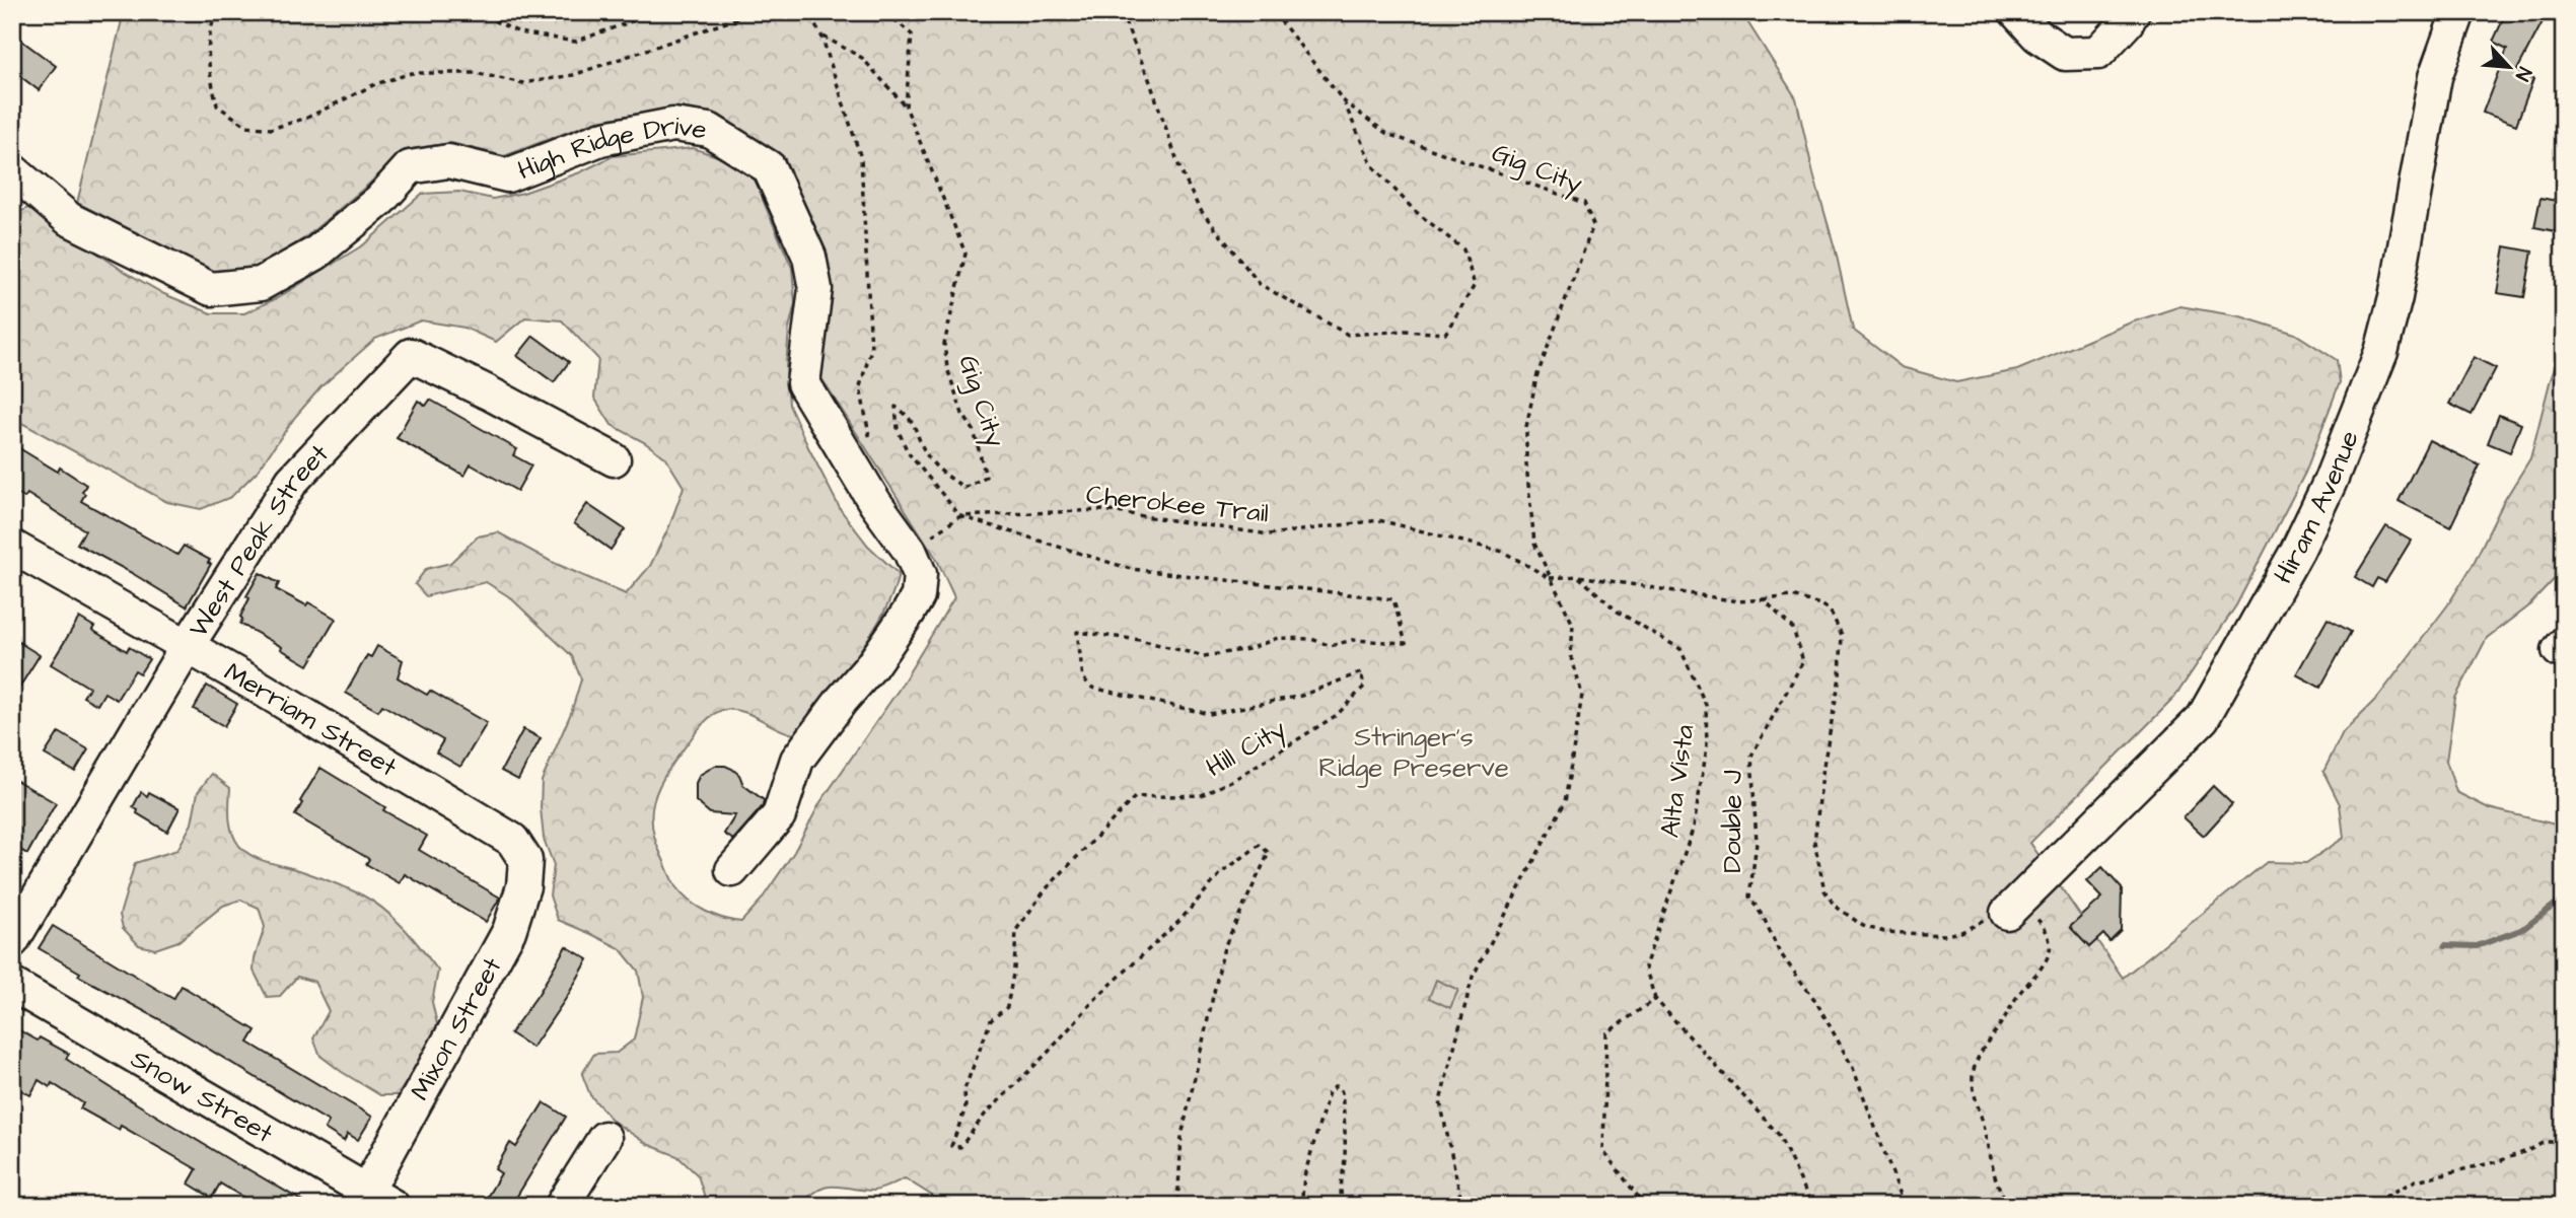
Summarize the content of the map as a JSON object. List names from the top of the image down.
{
  "streets": {
    "street": [
      "High Ridge Drive",
      "Hiram Avenue",
      "West Peak Street",
      "Merriam Street",
      "Mixon Street",
      "Snow Street"
    ],
    "path": [
      "Gig City",
      "Cherokee Trail",
      "Hill City",
      "Alta Vista",
      "Double J"
    ]
  },
  "crossings": [
    ["Gig City", "Cherokee Trail"],
    ["Gig City", "Hill City"],
    ["Cherokee Trail", "Hill City"],
    ["West Peak Street", "Merriam Street"],
    ["Merriam Street", "Mixon Street"],
    ["Mixon Street", "Snow Street"]
  ],
  "parks": ["Stringer's Ridge Preserve"],
  "north": "bottom right"
}
